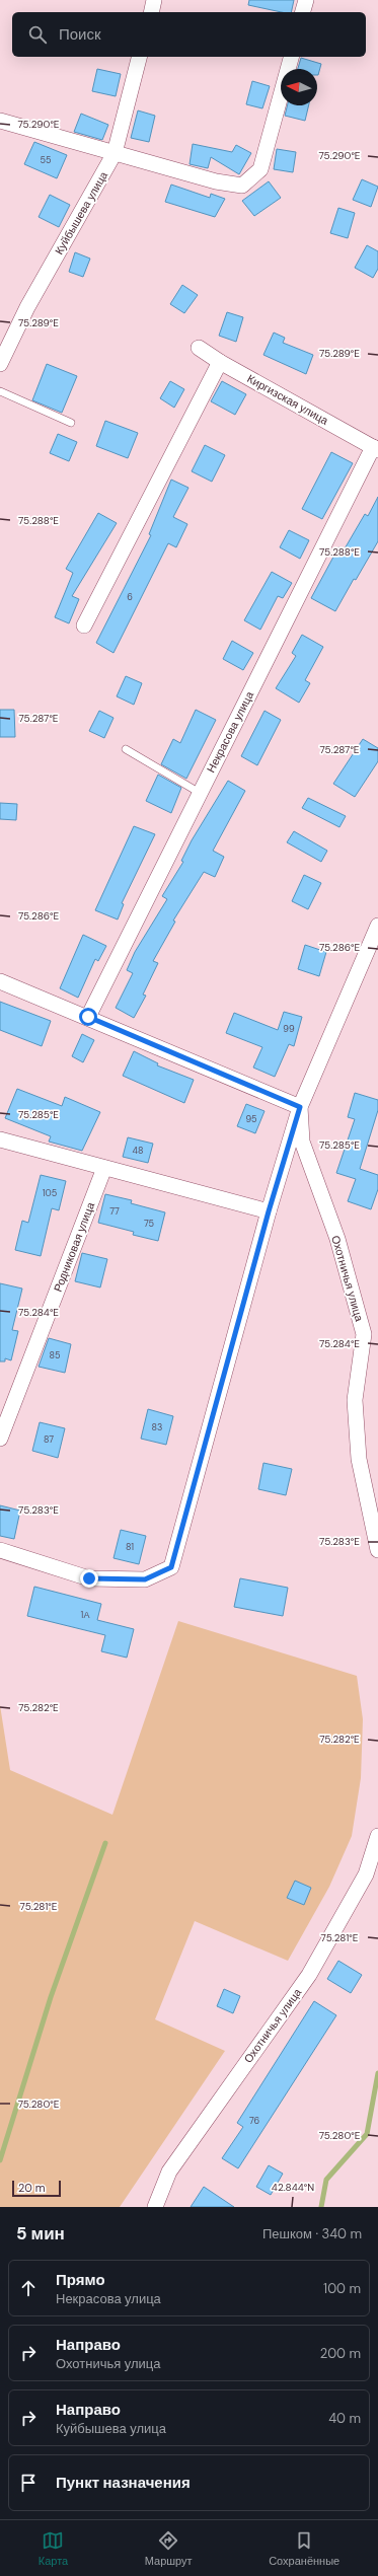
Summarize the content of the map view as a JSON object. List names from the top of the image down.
{
  "streets": {
    "street": [
      "Куйбышева улица",
      "Киргизская улица",
      "Некрасова улица",
      "Родниковая улица",
      "Охотничья улица"
    ]
  },
  "crossings": [
    ["Киргизская улица", "Некрасова улица"]
  ],
  "house_numbers": [
    "55",
    "6",
    "99",
    "95",
    "48",
    "105",
    "77",
    "75",
    "85",
    "83",
    "87",
    "81",
    "1А",
    "76"
  ],
  "scale_bar": "20 m",
  "north": "left",
  "page": {
    "search": "Поиск",
    "scale": "20 m",
    "heading": ["5 мин", "Пешком · 340 m"],
    "list": [
      ["Прямо", "Некрасова улица", "100 m"],
      ["Направо", "Охотничья улица", "200 m"],
      ["Направо", "Куйбышева улица", "40 m"],
      "Пункт назначения"
    ],
    "nav": ["Карта", "Маршрут", "Сохранённые"]
  },
  "coordinates": [
    "75.290°E",
    "75.289°E",
    "75.288°E",
    "75.287°E",
    "75.286°E",
    "75.285°E",
    "75.284°E",
    "75.283°E",
    "75.282°E",
    "75.281°E",
    "75.280°E",
    "42.844°N"
  ]
}
